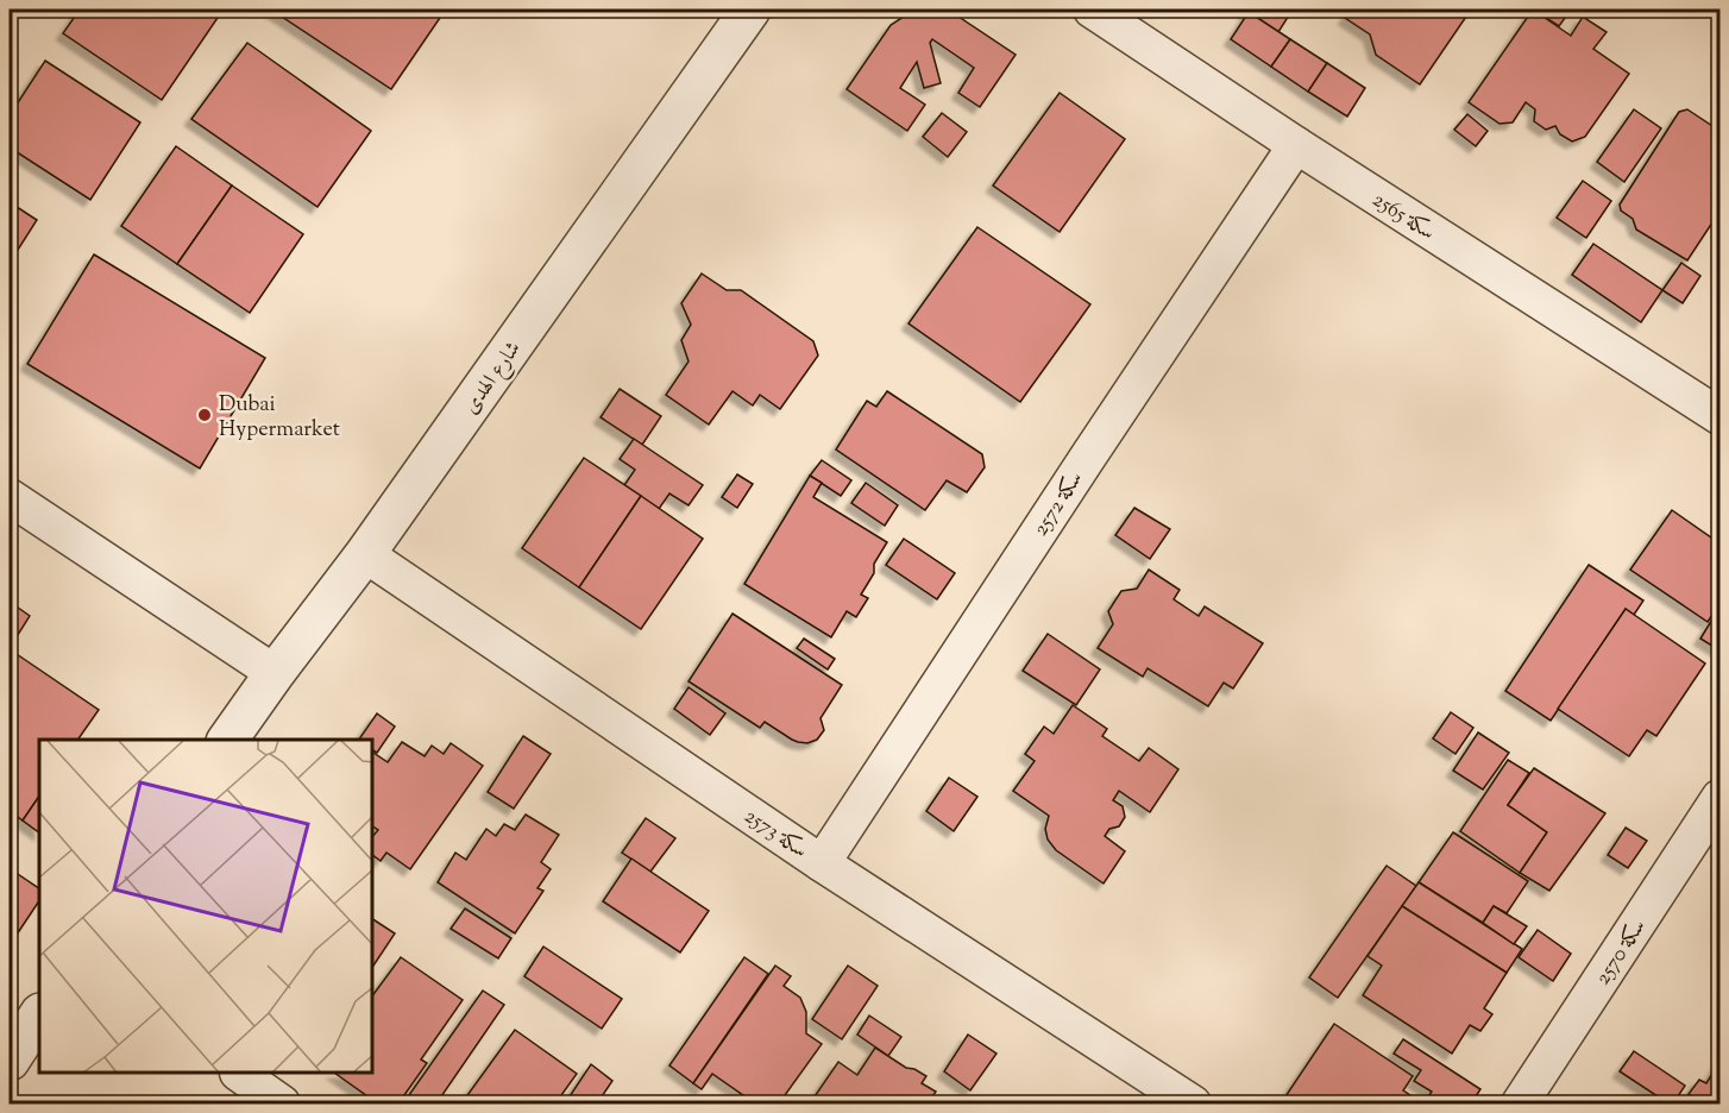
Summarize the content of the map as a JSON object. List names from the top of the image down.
{
  "streets": {
    "street": [
      "سكة 2565",
      "شارع الهدى",
      "سكة 2572",
      "سكة 2573",
      "سكة 2570"
    ]
  },
  "crossings": [
    ["سكة 2565", "سكة 2572"],
    ["شارع الهدى", "سكة 2573"],
    ["سكة 2572", "سكة 2573"]
  ],
  "places": ["Dubai Hypermarket"]
}
